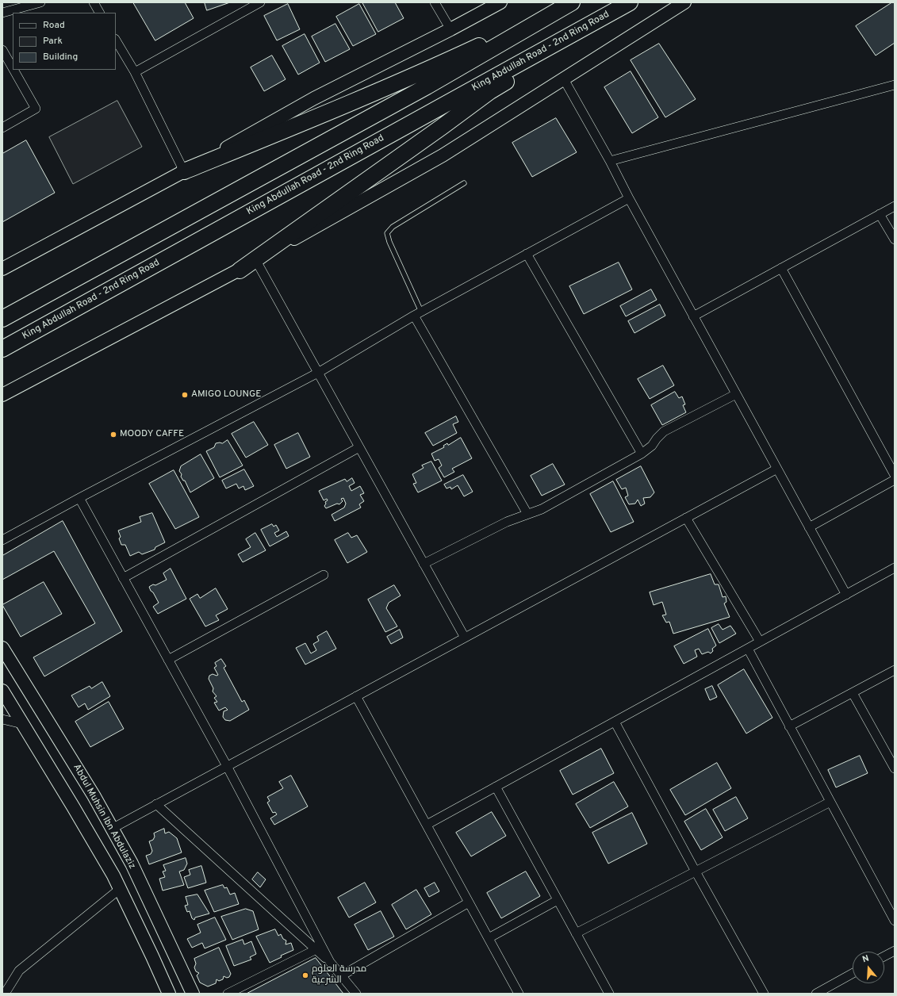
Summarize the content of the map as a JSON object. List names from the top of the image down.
{
  "streets": {
    "highway": ["King Abdullah Road - 2nd Ring Road"],
    "main road": ["Abdul Muhsin Ibn Abdulaziz"]
  },
  "places": ["AMIGO LOUNGE", "MOODY CAFFE", "مدرسة العلوم الشرعية"],
  "legend": ["Road", "Park", "Building"],
  "north": "top"
}
